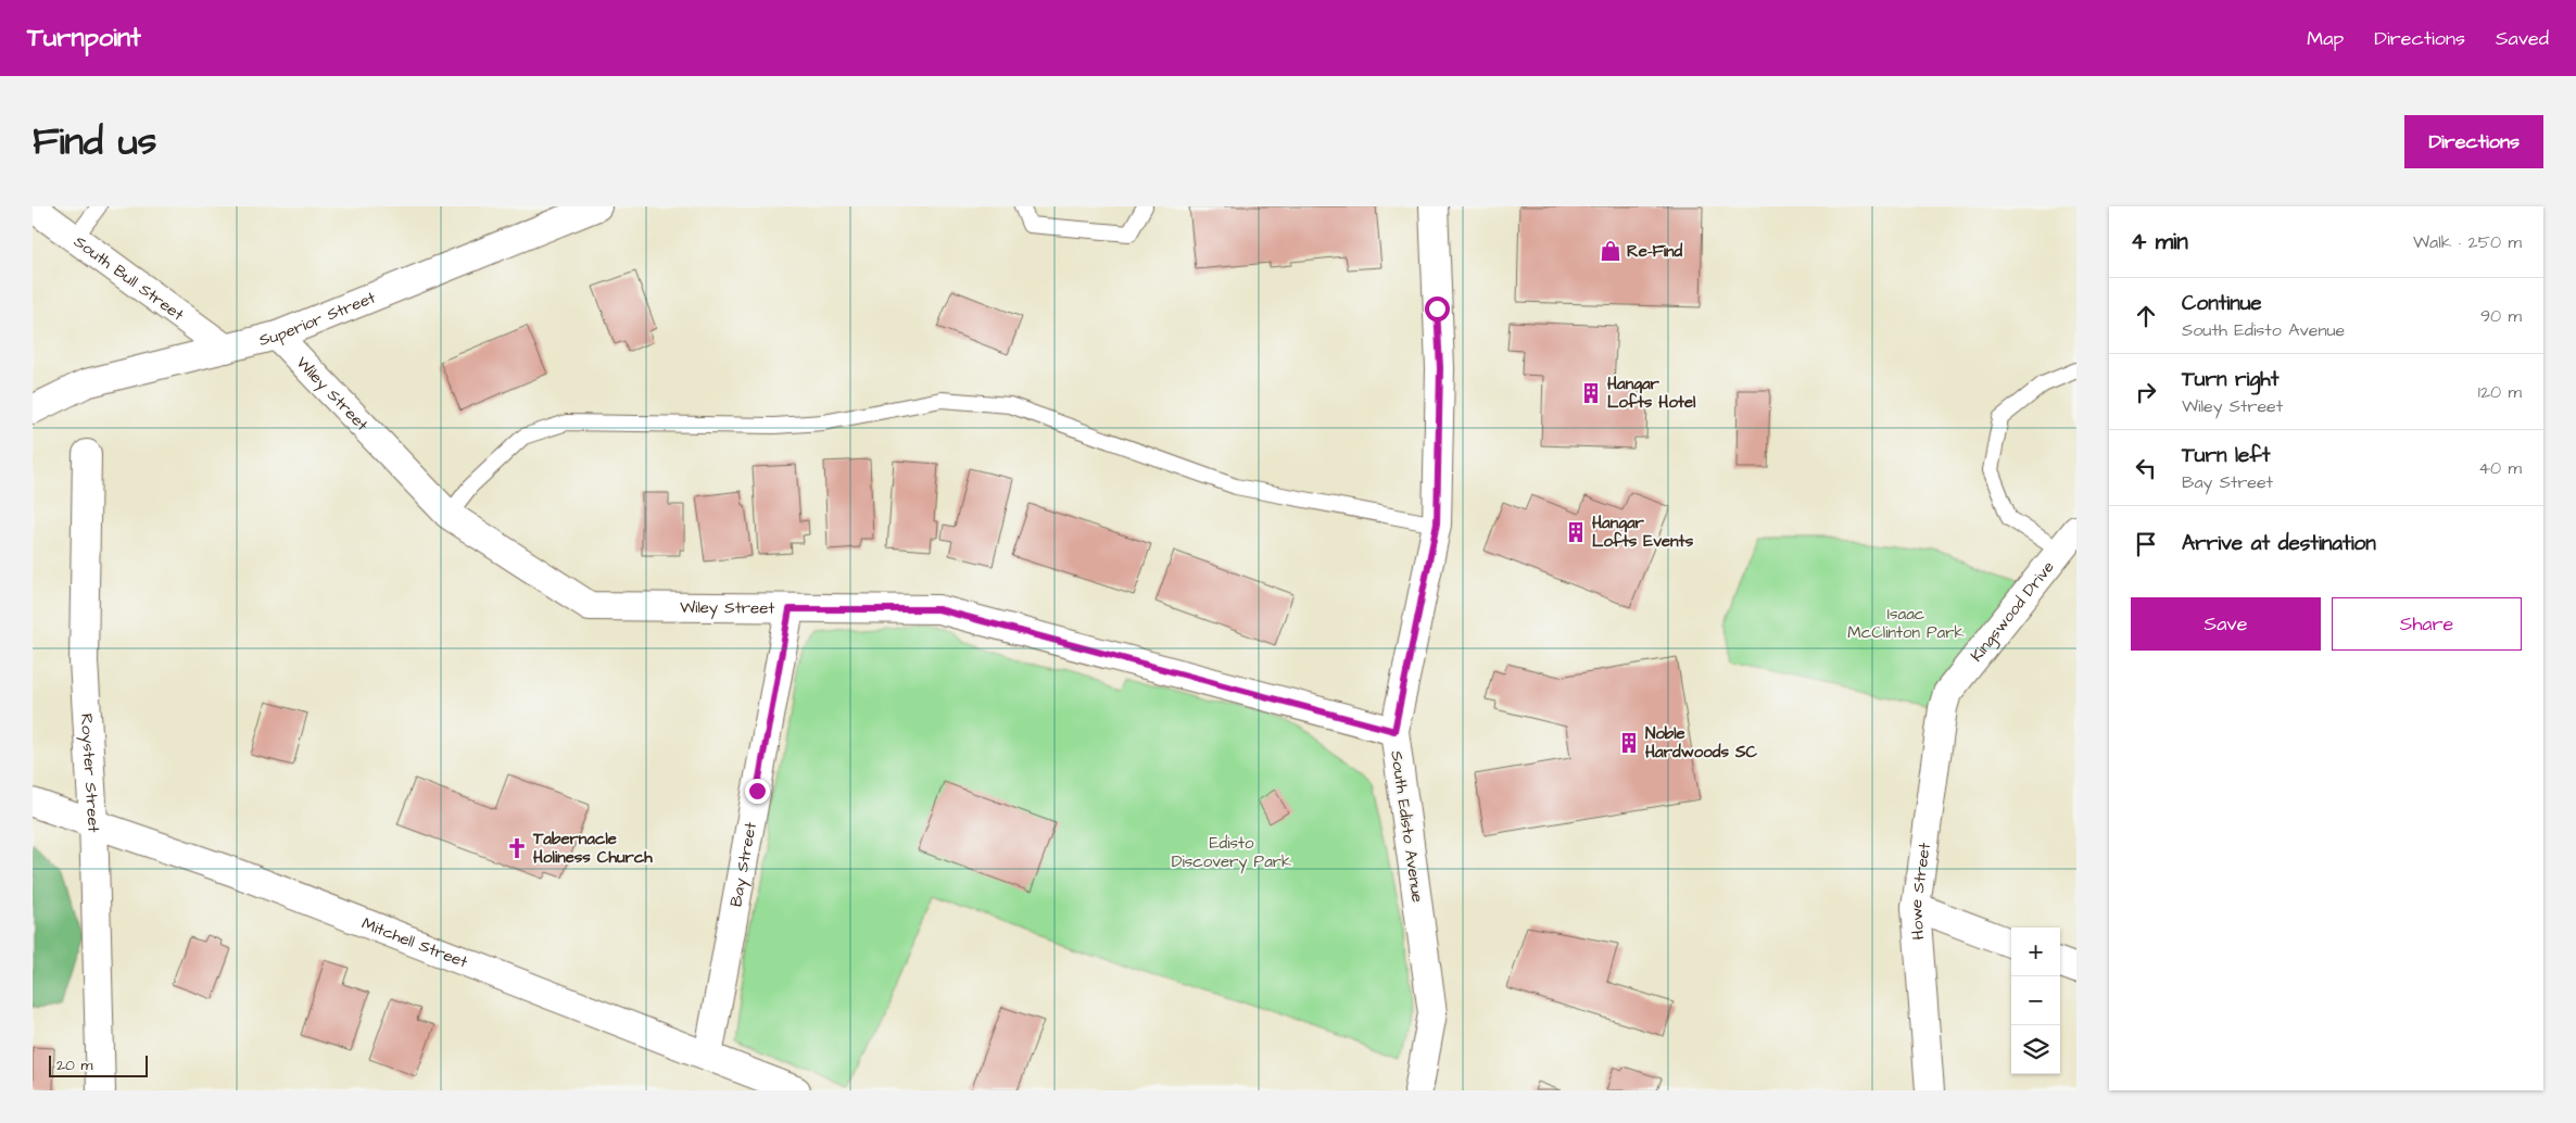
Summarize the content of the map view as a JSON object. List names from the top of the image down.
{
  "streets": {
    "street": [
      "South Bull Street",
      "Superior Street",
      "Wiley Street",
      "Kingswood Drive",
      "Royster Street",
      "South Edisto Avenue",
      "Bay Street",
      "Howe Street",
      "Mitchell Street"
    ]
  },
  "crossings": [
    ["South Bull Street", "Superior Street"],
    ["Superior Street", "Wiley Street"],
    ["Wiley Street", "South Edisto Avenue"],
    ["Wiley Street", "Bay Street"],
    ["Kingswood Drive", "Howe Street"],
    ["Royster Street", "Mitchell Street"],
    ["Bay Street", "Mitchell Street"]
  ],
  "parks": ["Isaac McClinton Park", "Edisto Discovery Park"],
  "places": {
    "shop": ["Re-Find"],
    "building": ["Hangar Lofts Hotel", "Hangar Lofts Events", "Noble Hardwoods SC"],
    "church": ["Tabernacle Holiness Church"]
  },
  "scale_bar": "20 m",
  "page": {
    "header": "Turnpoint",
    "nav": ["Map", "Directions", "Saved"],
    "title": "Find us",
    "buttons": [
      "Directions",
      ["Save", "Share"]
    ],
    "heading": ["4 min", "Walk · 250 m"],
    "list": [
      ["Continue", "South Edisto Avenue", "90 m"],
      ["Turn right", "Wiley Street", "120 m"],
      ["Turn left", "Bay Street", "40 m"],
      "Arrive at destination"
    ],
    "map_buttons": ["+", "−"],
    "scale": "20 m"
  }
}
